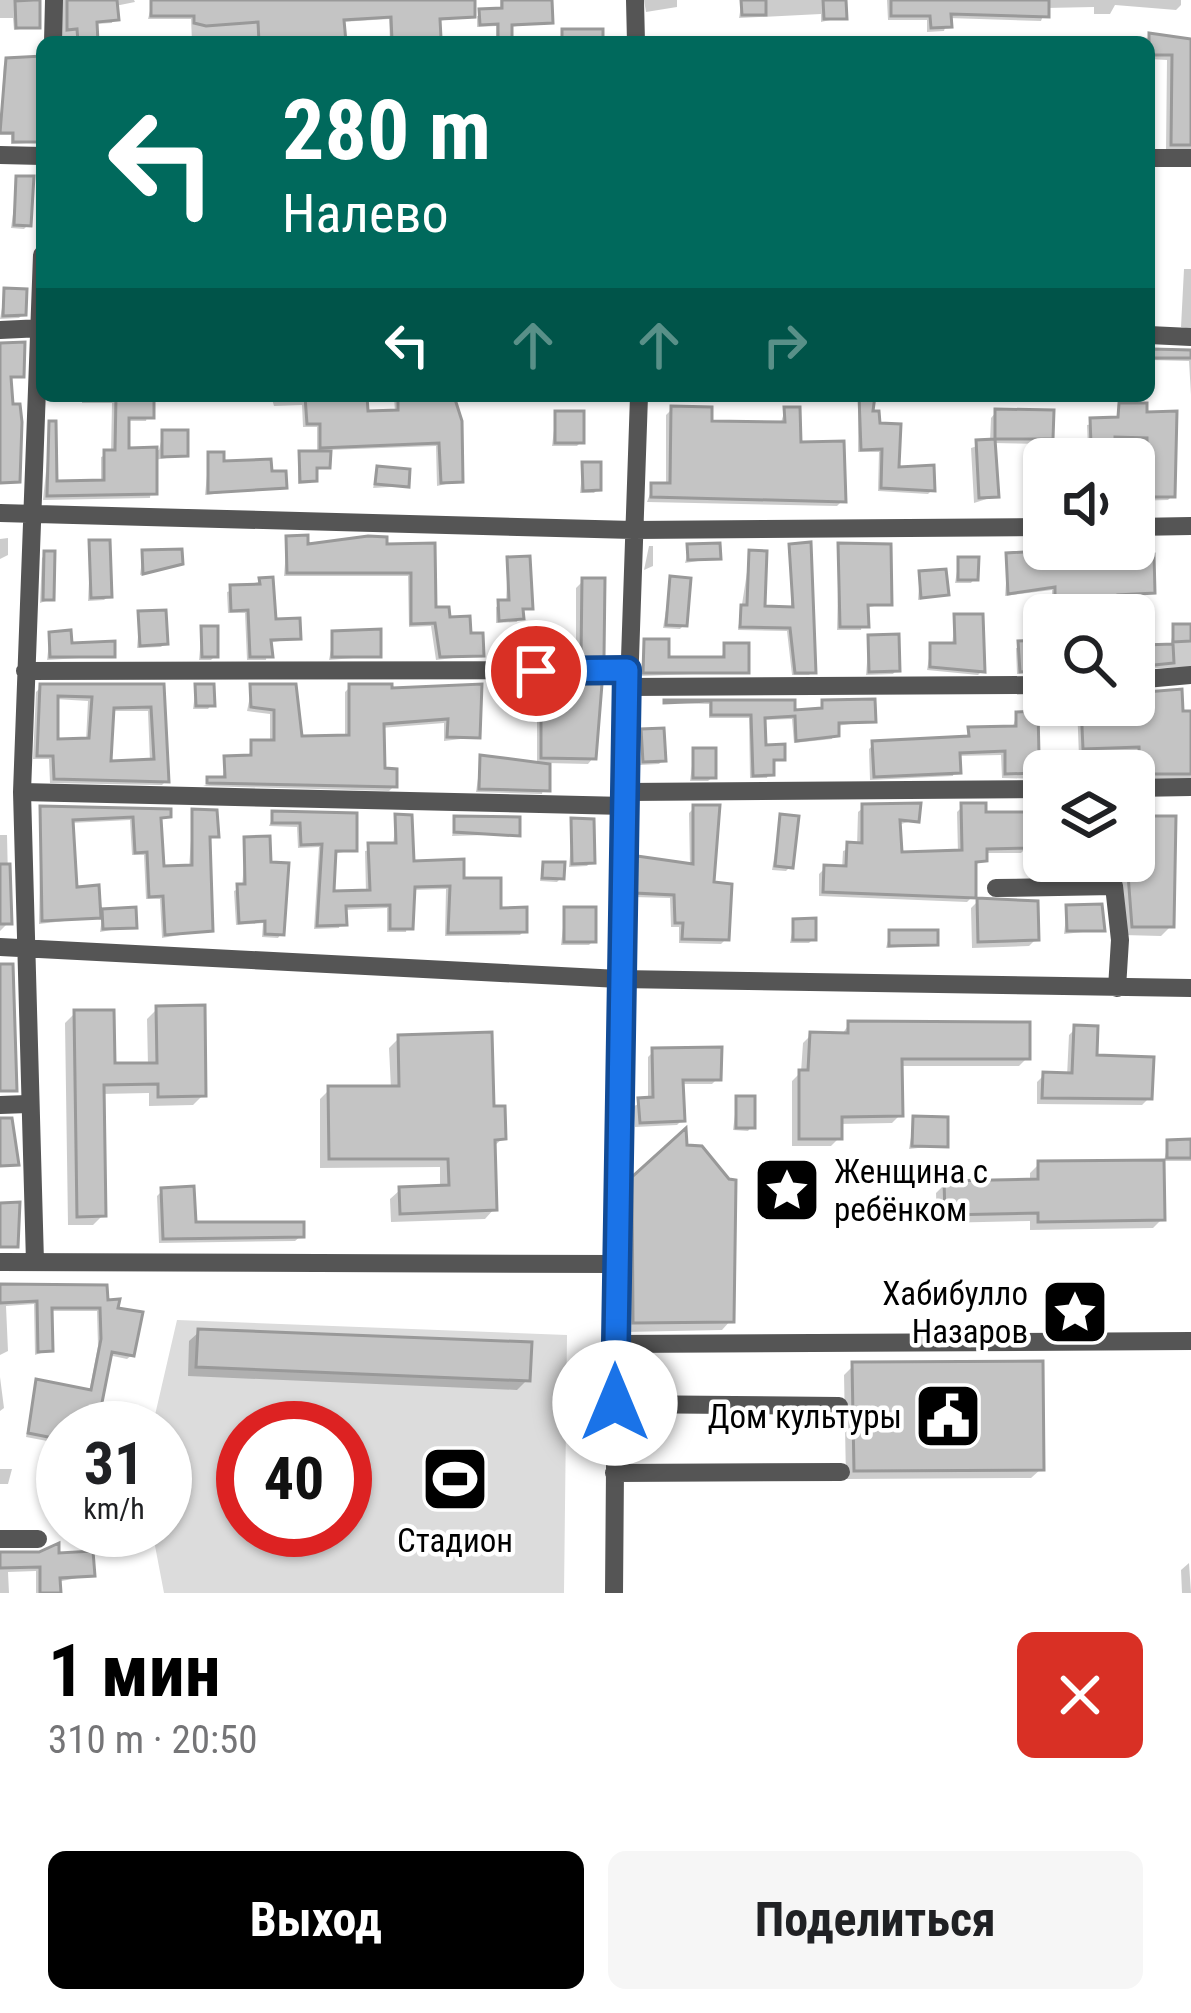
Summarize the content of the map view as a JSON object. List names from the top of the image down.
{
  "places": {
    "place": ["Женщина с ребёнком", "Хабибулло Назаров"],
    "public building": ["Дом культуры"],
    "sports": ["Стадион"]
  },
  "page": {
    "turn": ["280 m", "Налево"],
    "speed": "31 km/h",
    "limit": "40",
    "heading": ["1 мин", "310 m · 20:50"],
    "buttons": ["Выход", "Поделиться"]
  }
}
